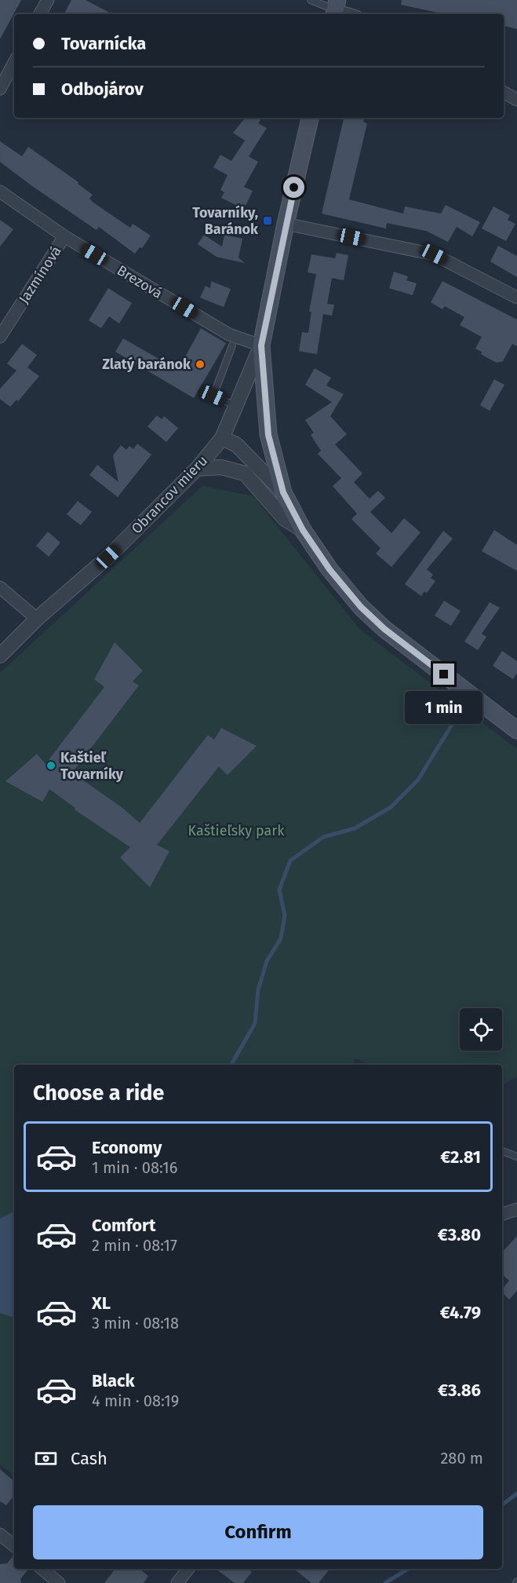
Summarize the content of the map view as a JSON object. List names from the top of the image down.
{
  "streets": {
    "street": ["Jazmínová", "Brezová", "Obrancov mieru"]
  },
  "crossings": [
    ["Jazmínová", "Brezová"],
    ["Brezová", "Obrancov mieru"]
  ],
  "parks": ["Kaštieľsky park"],
  "places": {
    "transit": ["Tovarníky, Baránok"],
    "other": ["Zlatý baránok", "Kaštieľ Tovarníky"]
  },
  "page": {
    "banner": ["Tovarnícka", "Odbojárov"],
    "bubble": "1 min",
    "heading": "Choose a ride",
    "list": [
      {
        "name": "Economy",
        "note": "1 min · 08:16",
        "value": "€2.81"
      },
      {
        "name": "Comfort",
        "note": "2 min · 08:17",
        "value": "€3.80"
      },
      {
        "name": "XL",
        "note": "3 min · 08:18",
        "value": "€4.79"
      },
      {
        "name": "Black",
        "note": "4 min · 08:19",
        "value": "€3.86"
      }
    ],
    "pay": ["Cash", "280 m"],
    "buttons": "Confirm"
  }
}
